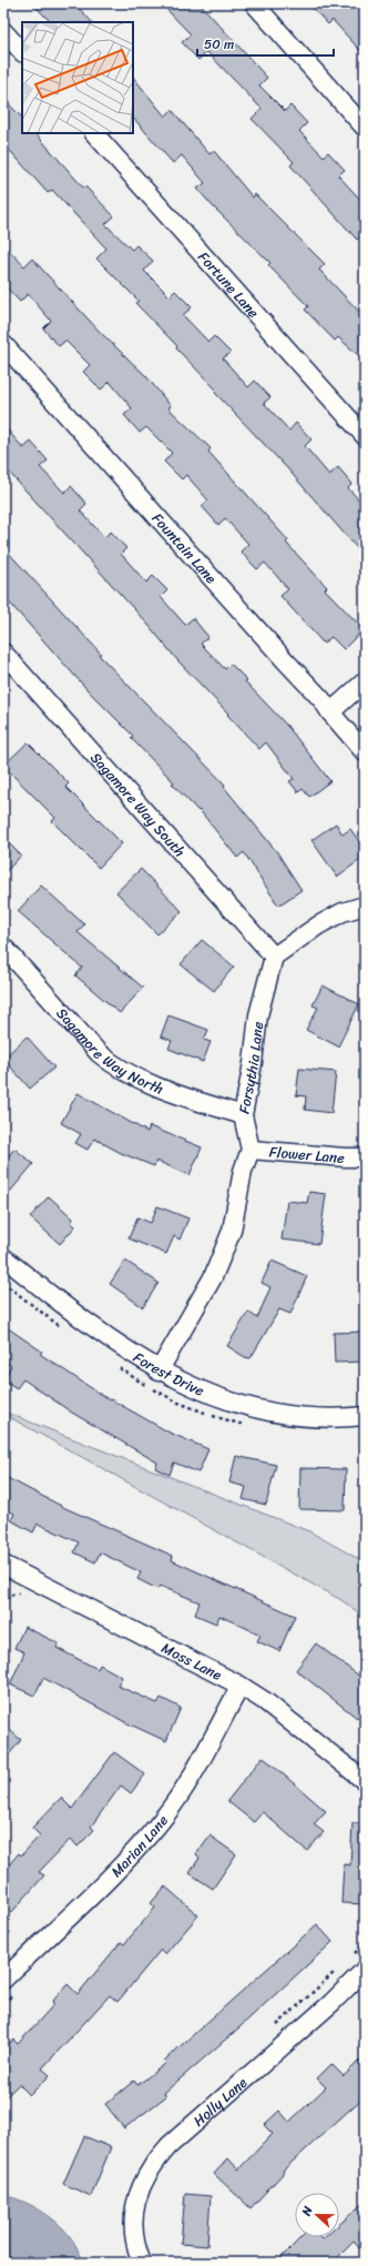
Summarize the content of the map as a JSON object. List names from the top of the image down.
{
  "streets": {
    "street": [
      "Fortune Lane",
      "Fountain Lane",
      "Sagamore Way South",
      "Sagamore Way North",
      "Forsythia Lane",
      "Flower Lane",
      "Forest Drive",
      "Moss Lane",
      "Marian Lane",
      "Holly Lane"
    ]
  },
  "crossings": [
    ["Sagamore Way South", "Forsythia Lane"],
    ["Sagamore Way North", "Forsythia Lane"],
    ["Forsythia Lane", "Flower Lane"],
    ["Moss Lane", "Marian Lane"]
  ],
  "scale_bar": "50 m",
  "north": "left"
}
